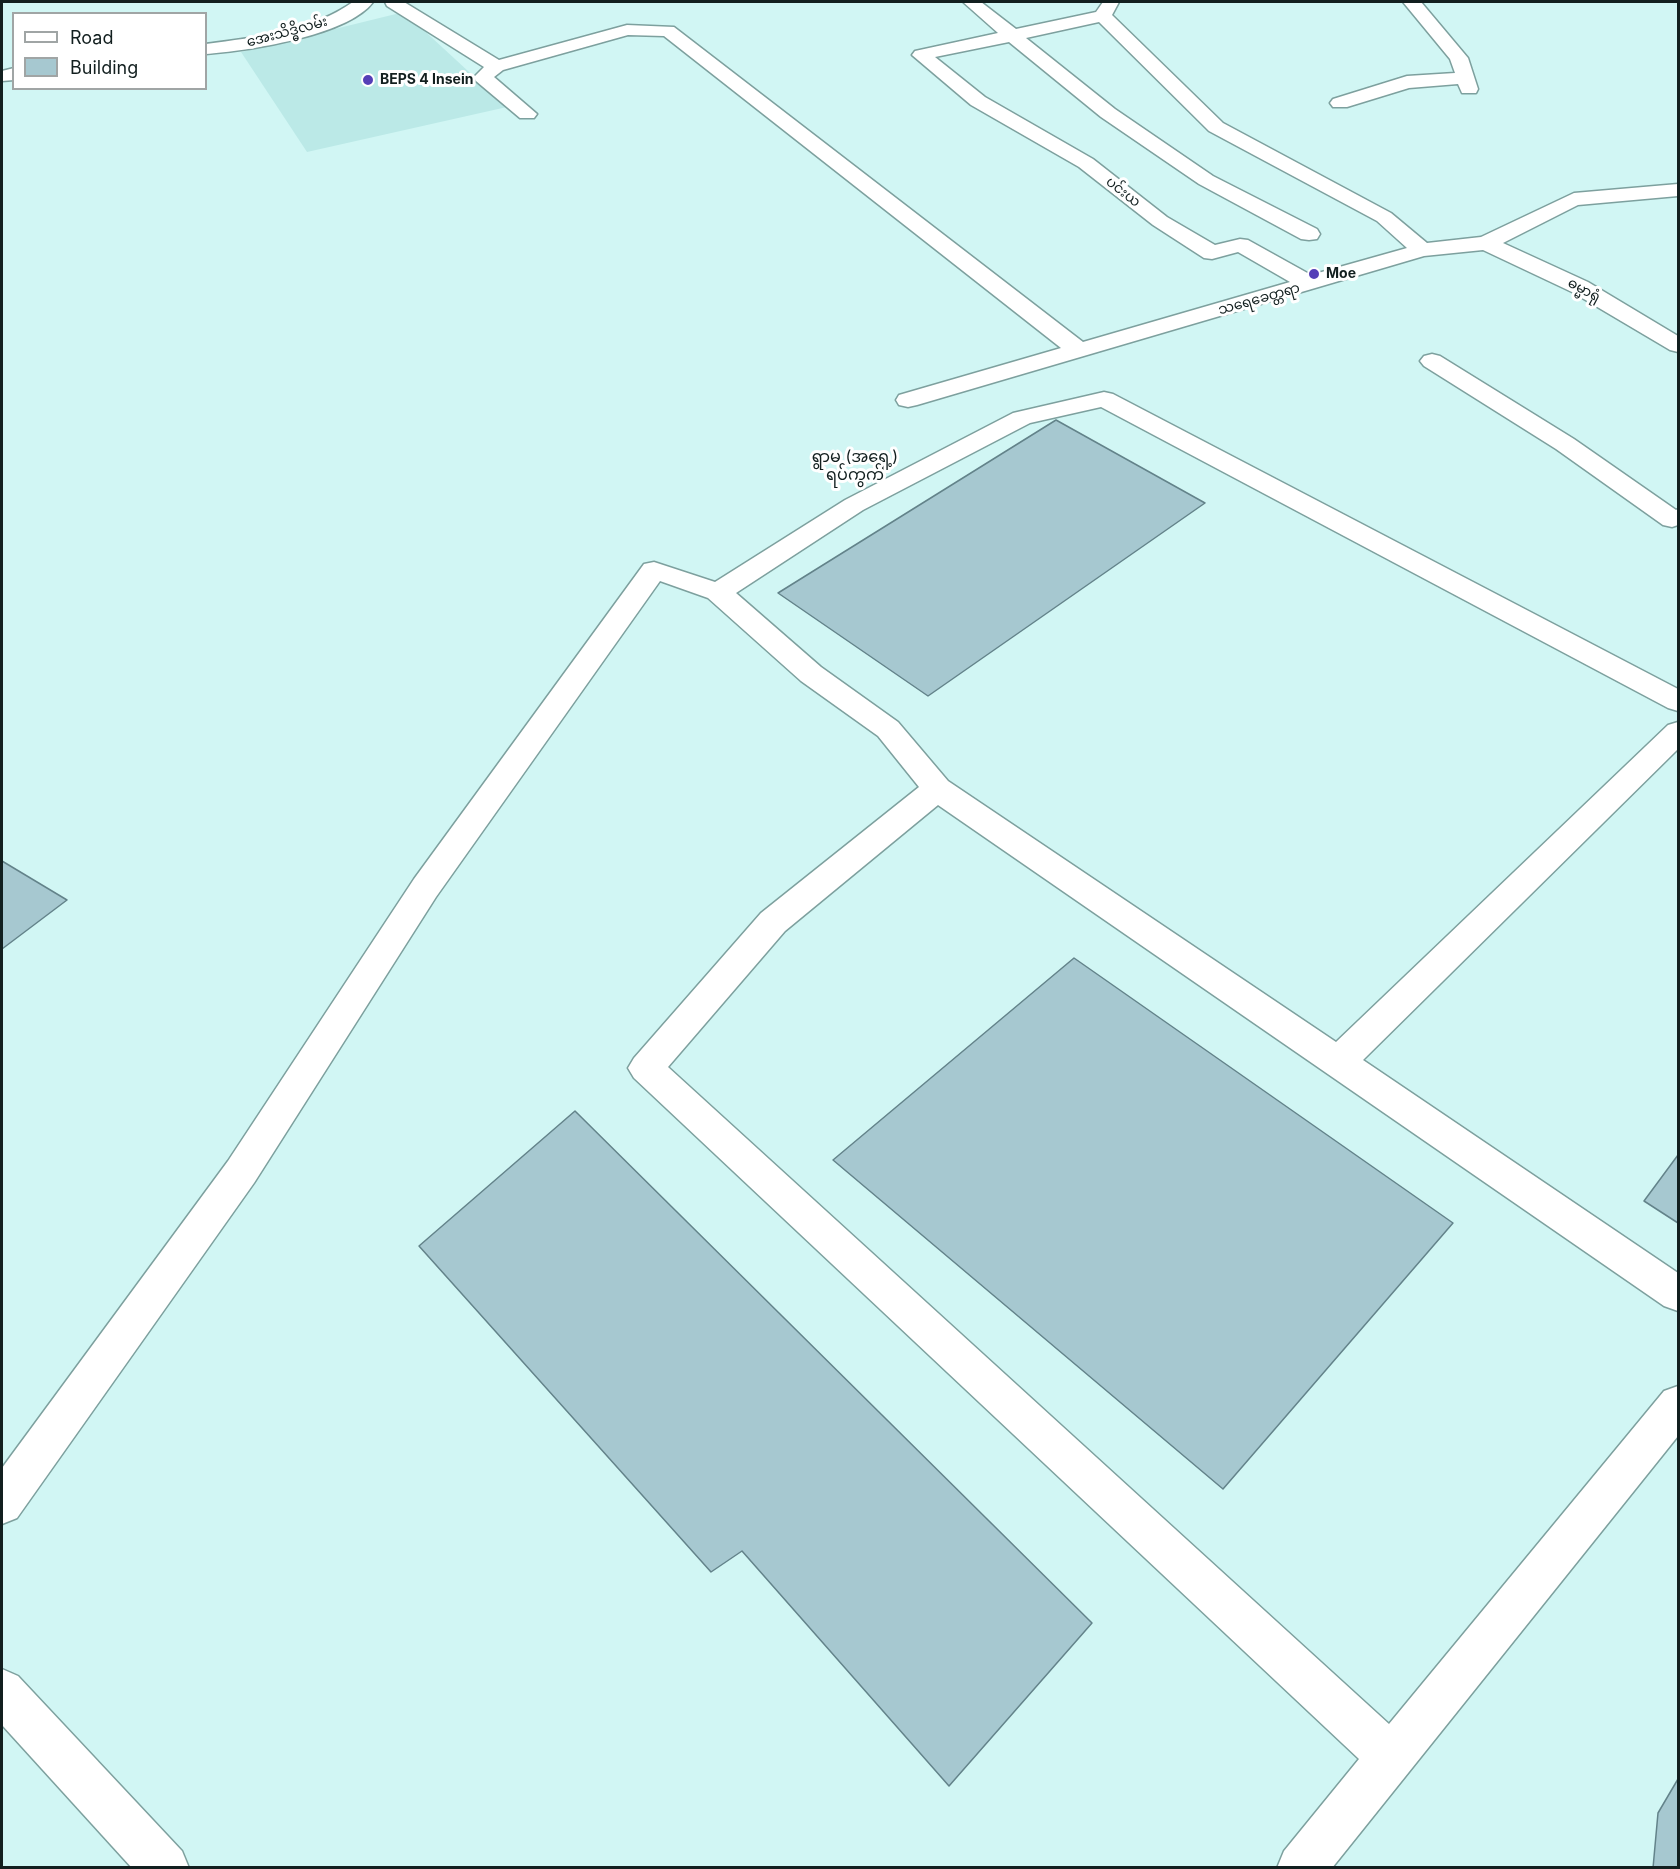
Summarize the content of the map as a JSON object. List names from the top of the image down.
{
  "streets": {
    "street": [
      "အေးသိဒ္ဓိလမ်း",
      "ပင်းယ",
      "ဓမ္မာရုံ",
      "သရေခေတ္တရာ"
    ]
  },
  "crossings": [
    ["ပင်းယ", "သရေခေတ္တရာ"],
    ["ဓမ္မာရုံ", "သရေခေတ္တရာ"]
  ],
  "districts": ["ရွာမ (အရှေ့) ရပ်ကွက်"],
  "places": ["BEPS 4 Insein", "Moe"],
  "legend": ["Road", "Building"]
}
